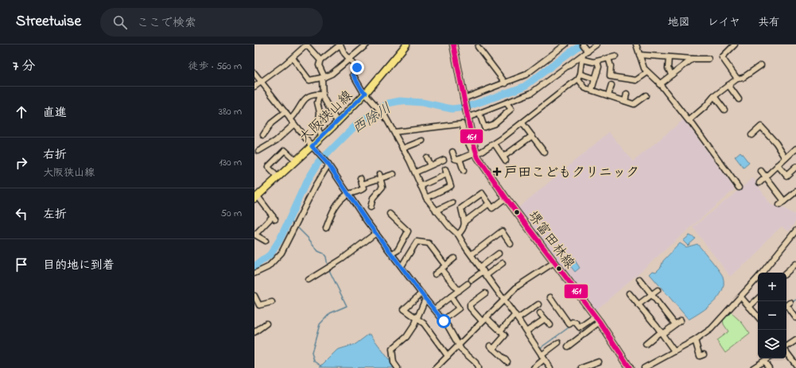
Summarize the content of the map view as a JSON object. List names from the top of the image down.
{
  "streets": {
    "main road": ["大阪狭山線", "堺富田林線"]
  },
  "water": ["西除川"],
  "places": {
    "health": ["戸田こどもクリニック"]
  },
  "lines": ["transit line 161"],
  "page": {
    "header": "Streetwise",
    "search": "ここで検索",
    "nav": ["地図", "レイヤ", "共有"],
    "heading": ["7 分", "徒歩 · 560 m"],
    "list": [
      ["直進", "380 m"],
      ["右折", "大阪狭山線", "130 m"],
      ["左折", "50 m"],
      "目的地に到着"
    ],
    "map_buttons": ["+", "−"]
  }
}
